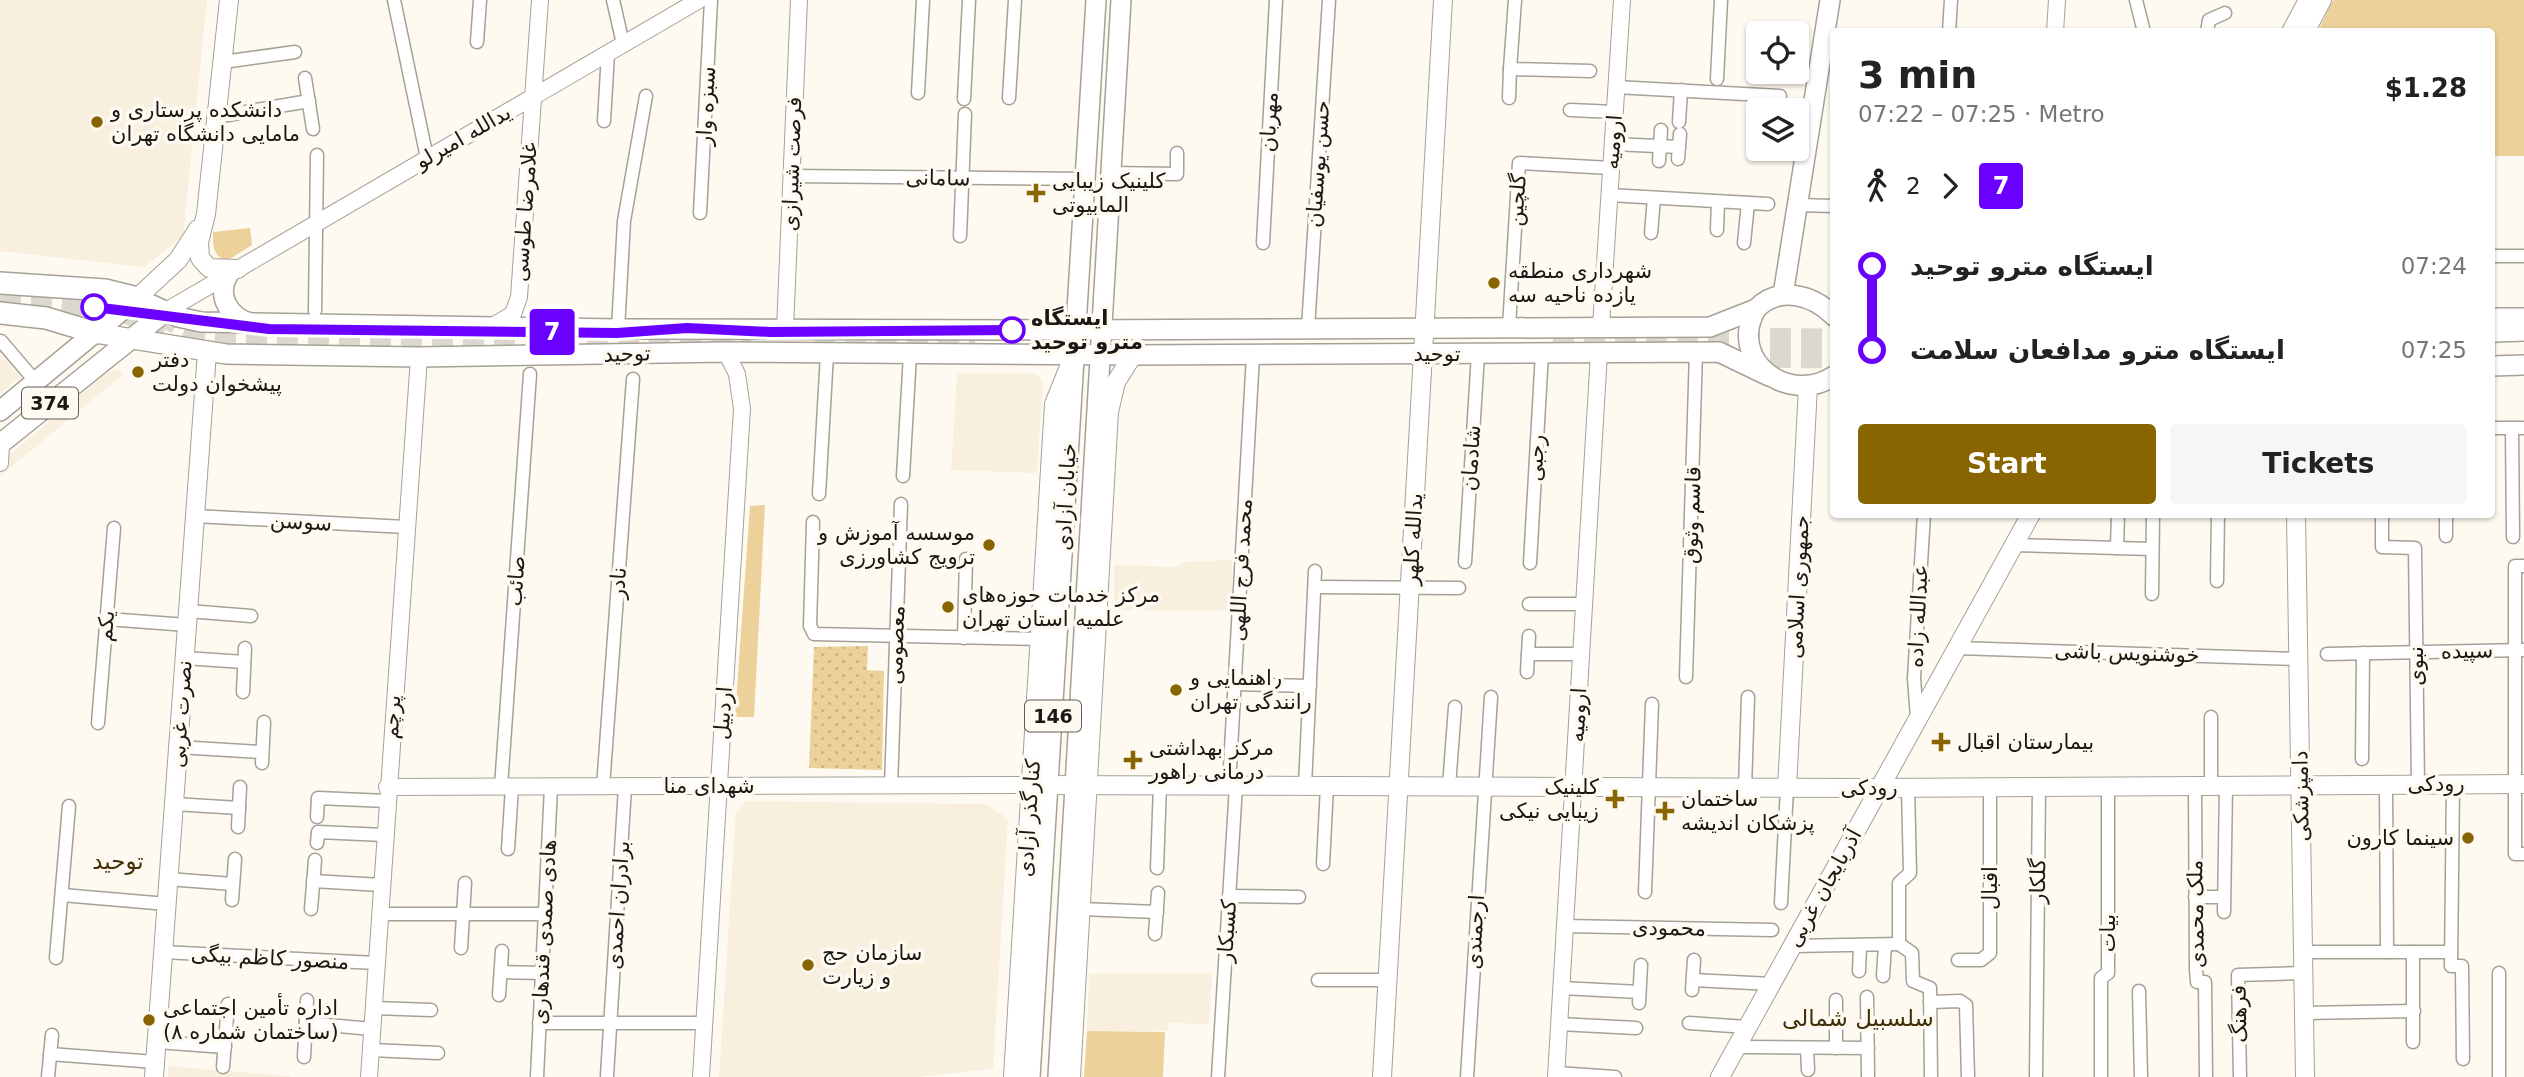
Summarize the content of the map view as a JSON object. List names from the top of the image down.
{
  "streets": {
    "main road": [
      "توحید",
      "374",
      "خیابان آزادی",
      "یدالله کلهر",
      "جمهوری اسلامی",
      "نصرت غربی",
      "146",
      "رودکی",
      "دامپزشکی",
      "کنارگذر آزادی",
      "آذربایجان غربی"
    ],
    "street": [
      "سبزه‌ وار",
      "مهربان",
      "یدالله امیرلو",
      "ارومیه",
      "فرصت شیرازی",
      "حسن یوسفیان",
      "سامانی",
      "گلچین",
      "غلامرضا طوسی",
      "شادمان",
      "رجبی",
      "قاسم وثوق",
      "سوسن",
      "محمد فرج اللهی",
      "صائب",
      "نادر",
      "عبدالله زاده",
      "یکم",
      "معصومی",
      "سپیده",
      "خوشنویس باشی",
      "نبوی",
      "اردبیل",
      "پرچم",
      "شهدای منا",
      "گلکار",
      "اقبال",
      "برادران احمدی",
      "ملک محمدی",
      "محمودی",
      "کسبکار",
      "هادی صمدی قندهاری",
      "ارجمندی",
      "بیات",
      "منصور کاظم بیگی",
      "فرهنگ"
    ]
  },
  "crossings": [
    ["یدالله امیرلو", "غلامرضا طوسی"],
    ["یدالله امیرلو", "توحید"],
    ["یدالله امیرلو", "374"],
    ["ارومیه", "گلچین"],
    ["ارومیه", "توحید"],
    ["ارومیه", "رودکی"],
    ["ارومیه", "محمودی"],
    ["فرصت شیرازی", "سامانی"],
    ["فرصت شیرازی", "توحید"],
    ["حسن یوسفیان", "توحید"],
    ["سامانی", "خیابان آزادی"],
    ["گلچین", "توحید"],
    ["غلامرضا طوسی", "توحید"],
    ["توحید", "374"],
    ["توحید", "شادمان"],
    ["توحید", "رجبی"],
    ["توحید", "خیابان آزادی"],
    ["توحید", "قاسم وثوق"],
    ["توحید", "یدالله کلهر"],
    ["توحید", "محمد فرج اللهی"],
    ["توحید", "جمهوری اسلامی"],
    ["توحید", "اردبیل"],
    ["توحید", "نصرت غربی"],
    ["توحید", "پرچم"],
    ["توحید", "کنارگذر آزادی"],
    ["خیابان آزادی", "رودکی"],
    ["خیابان آزادی", "شهدای منا"],
    ["خیابان آزادی", "کنارگذر آزادی"],
    ["سوسن", "نصرت غربی"],
    ["سوسن", "پرچم"],
    ["یدالله کلهر", "رودکی"],
    ["محمد فرج اللهی", "رودکی"],
    ["محمد فرج اللهی", "کسبکار"],
    ["صائب", "شهدای منا"],
    ["نادر", "شهدای منا"],
    ["جمهوری اسلامی", "رودکی"],
    ["عبدالله زاده", "آذربایجان غربی"],
    ["معصومی", "شهدای منا"],
    ["سپیده", "نبوی"],
    ["خوشنویس باشی", "دامپزشکی"],
    ["خوشنویس باشی", "آذربایجان غربی"],
    ["نبوی", "رودکی"],
    ["اردبیل", "شهدای منا"],
    ["نصرت غربی", "منصور کاظم بیگی"],
    ["پرچم", "شهدای منا"],
    ["پرچم", "منصور کاظم بیگی"],
    ["رودکی", "شهدای منا"],
    ["رودکی", "دامپزشکی"],
    ["رودکی", "کنارگذر آزادی"],
    ["رودکی", "گلکار"],
    ["رودکی", "آذربایجان غربی"],
    ["رودکی", "اقبال"],
    ["رودکی", "ملک محمدی"],
    ["رودکی", "کسبکار"],
    ["رودکی", "ارجمندی"],
    ["رودکی", "بیات"],
    ["شهدای منا", "کنارگذر آزادی"],
    ["شهدای منا", "برادران احمدی"],
    ["شهدای منا", "هادی صمدی قندهاری"],
    ["دامپزشکی", "فرهنگ"]
  ],
  "districts": ["توحید", "سلسبیل شمالی"],
  "places": {
    "other": [
      "دانشکده پرستاری و مامایی دانشگاه تهران",
      "شهرداری منطقه یازده ناحیه سه",
      "ایستگاه مترو توحید",
      "دفتر پیشخوان دولت",
      "موسسه آموزش و ترویج کشاورزی",
      "مرکز خدمات حوزه‌های علمیه استان تهران",
      "راهنمایی و رانندگی تهران",
      "سینما کارون",
      "سازمان حج و زیارت",
      "اداره تأمین اجتماعی (ساختمان شماره ۸)"
    ],
    "health": [
      "کلینیک زیبایی المابیوتی",
      "بیمارستان اقبال",
      "مرکز بهداشتی درمانی راهور",
      "کلینیک زیبایی نیکی",
      "ساختمان پزشکان اندیشه"
    ]
  },
  "lines": ["metro line 7"],
  "page": {
    "on_map": "7",
    "heading": ["3 min", "07:22 – 07:25 · Metro", "$1.28"],
    "legs": ["2", "7"],
    "list": [
      {
        "name": "ایستگاه مترو توحید",
        "value": "07:24"
      },
      {
        "name": "ایستگاه مترو مدافعان سلامت",
        "value": "07:25"
      }
    ],
    "buttons": ["Start", "Tickets"]
  }
}
